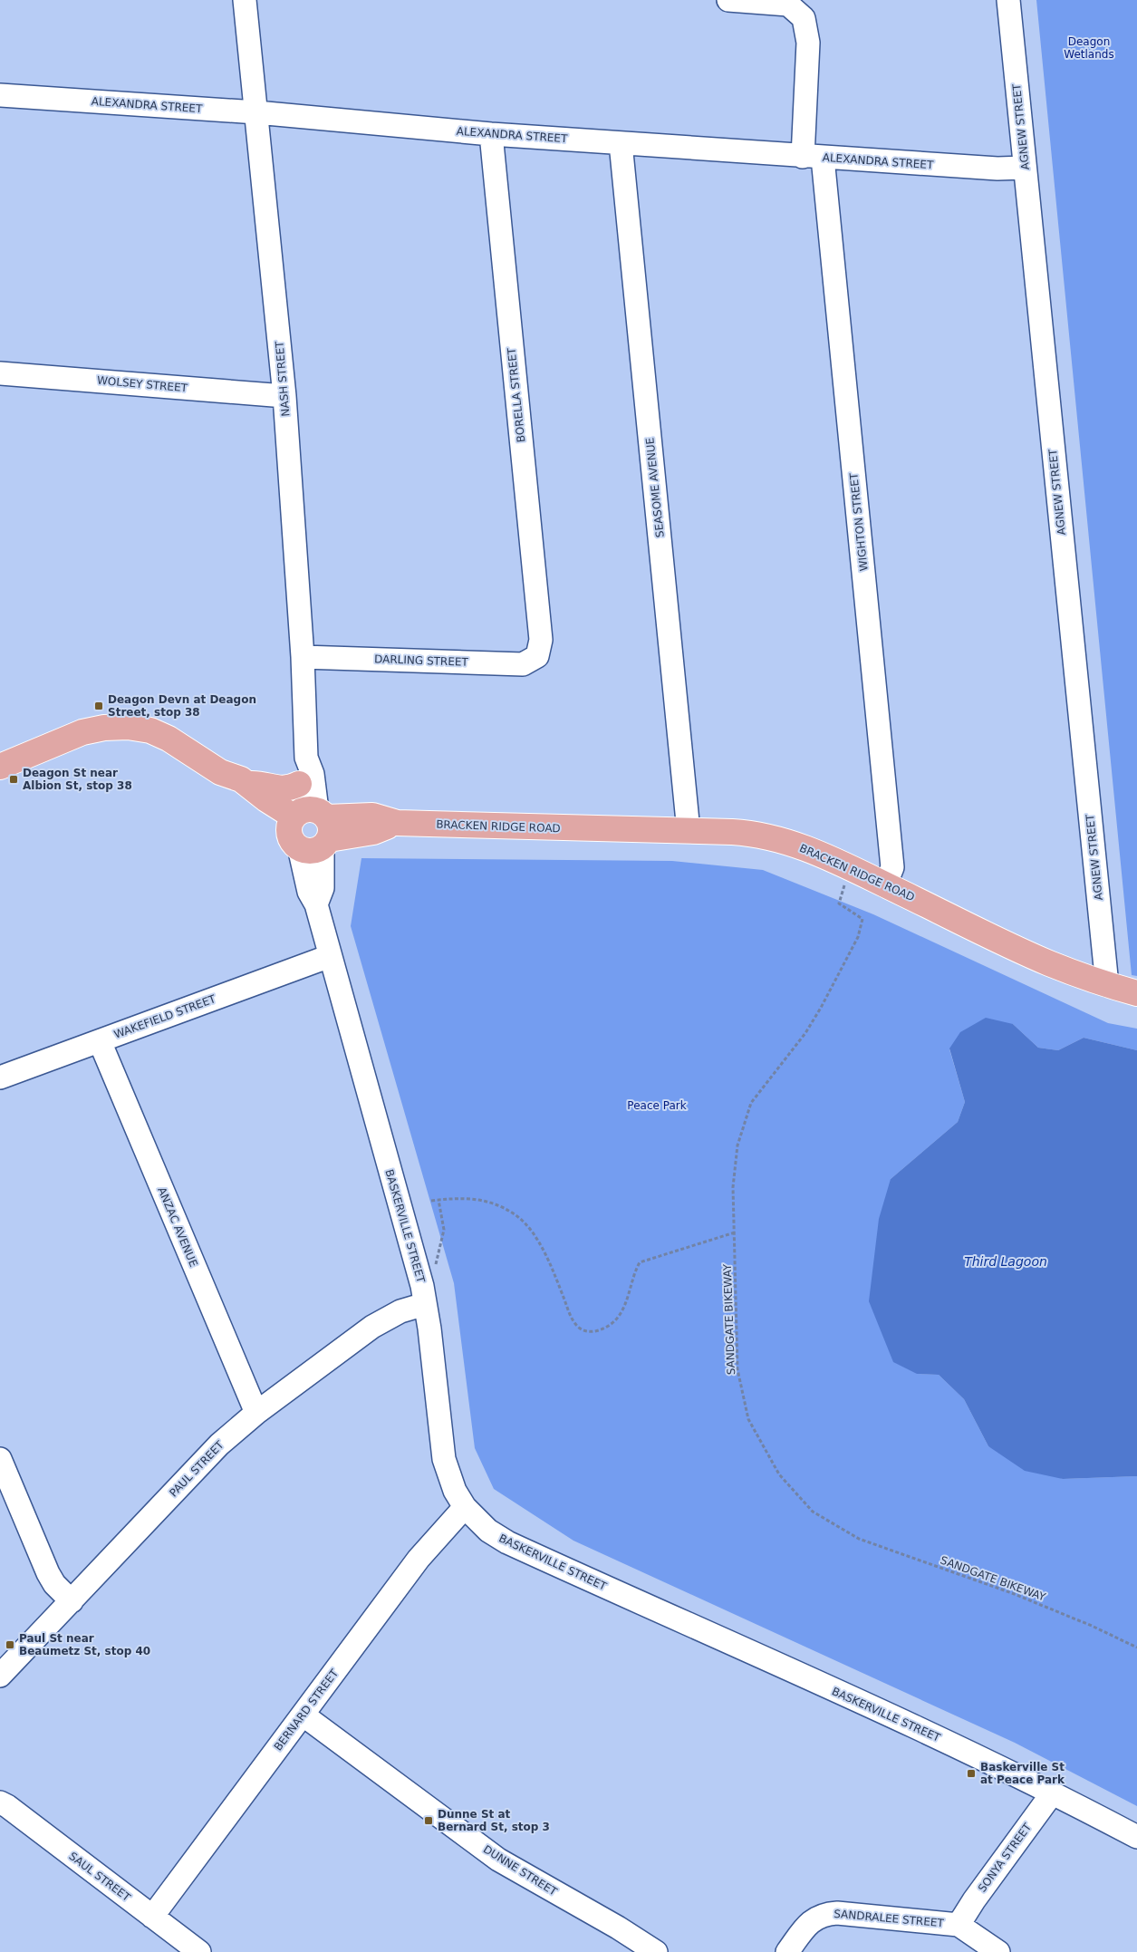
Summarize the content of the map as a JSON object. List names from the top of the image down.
{
  "streets": {
    "main road": ["BRACKEN RIDGE ROAD"],
    "street": [
      "ALEXANDRA STREET",
      "AGNEW STREET",
      "NASH STREET",
      "WOLSEY STREET",
      "BORELLA STREET",
      "SEASOME AVENUE",
      "WIGHTON STREET",
      "DARLING STREET",
      "WAKEFIELD STREET",
      "BASKERVILLE STREET",
      "ANZAC AVENUE",
      "PAUL STREET",
      "BERNARD STREET",
      "SONYA STREET",
      "DUNNE STREET",
      "SAUL STREET",
      "SANDRALEE STREET"
    ],
    "path": ["SANDGATE BIKEWAY"]
  },
  "crossings": [
    ["ALEXANDRA STREET", "AGNEW STREET"],
    ["ALEXANDRA STREET", "NASH STREET"],
    ["ALEXANDRA STREET", "BORELLA STREET"],
    ["ALEXANDRA STREET", "SEASOME AVENUE"],
    ["ALEXANDRA STREET", "WIGHTON STREET"],
    ["AGNEW STREET", "BRACKEN RIDGE ROAD"],
    ["NASH STREET", "WOLSEY STREET"],
    ["NASH STREET", "DARLING STREET"],
    ["NASH STREET", "BRACKEN RIDGE ROAD"],
    ["NASH STREET", "BASKERVILLE STREET"],
    ["BORELLA STREET", "DARLING STREET"],
    ["SEASOME AVENUE", "BRACKEN RIDGE ROAD"],
    ["WIGHTON STREET", "BRACKEN RIDGE ROAD"],
    ["BRACKEN RIDGE ROAD", "BASKERVILLE STREET"],
    ["WAKEFIELD STREET", "BASKERVILLE STREET"],
    ["WAKEFIELD STREET", "ANZAC AVENUE"],
    ["BASKERVILLE STREET", "PAUL STREET"],
    ["BASKERVILLE STREET", "BERNARD STREET"],
    ["BASKERVILLE STREET", "SONYA STREET"],
    ["ANZAC AVENUE", "PAUL STREET"],
    ["BERNARD STREET", "DUNNE STREET"],
    ["BERNARD STREET", "SAUL STREET"],
    ["SONYA STREET", "SANDRALEE STREET"]
  ],
  "water": ["Third Lagoon"],
  "parks": ["Deagon Wetlands", "Peace Park"],
  "places": {
    "transit": [
      "Deagon Devn at Deagon Street, stop 38",
      "Deagon St near Albion St, stop 38",
      "Paul St near Beaumetz St, stop 40",
      "Baskerville St at Peace Park",
      "Dunne St at Bernard St, stop 3"
    ]
  }
}
